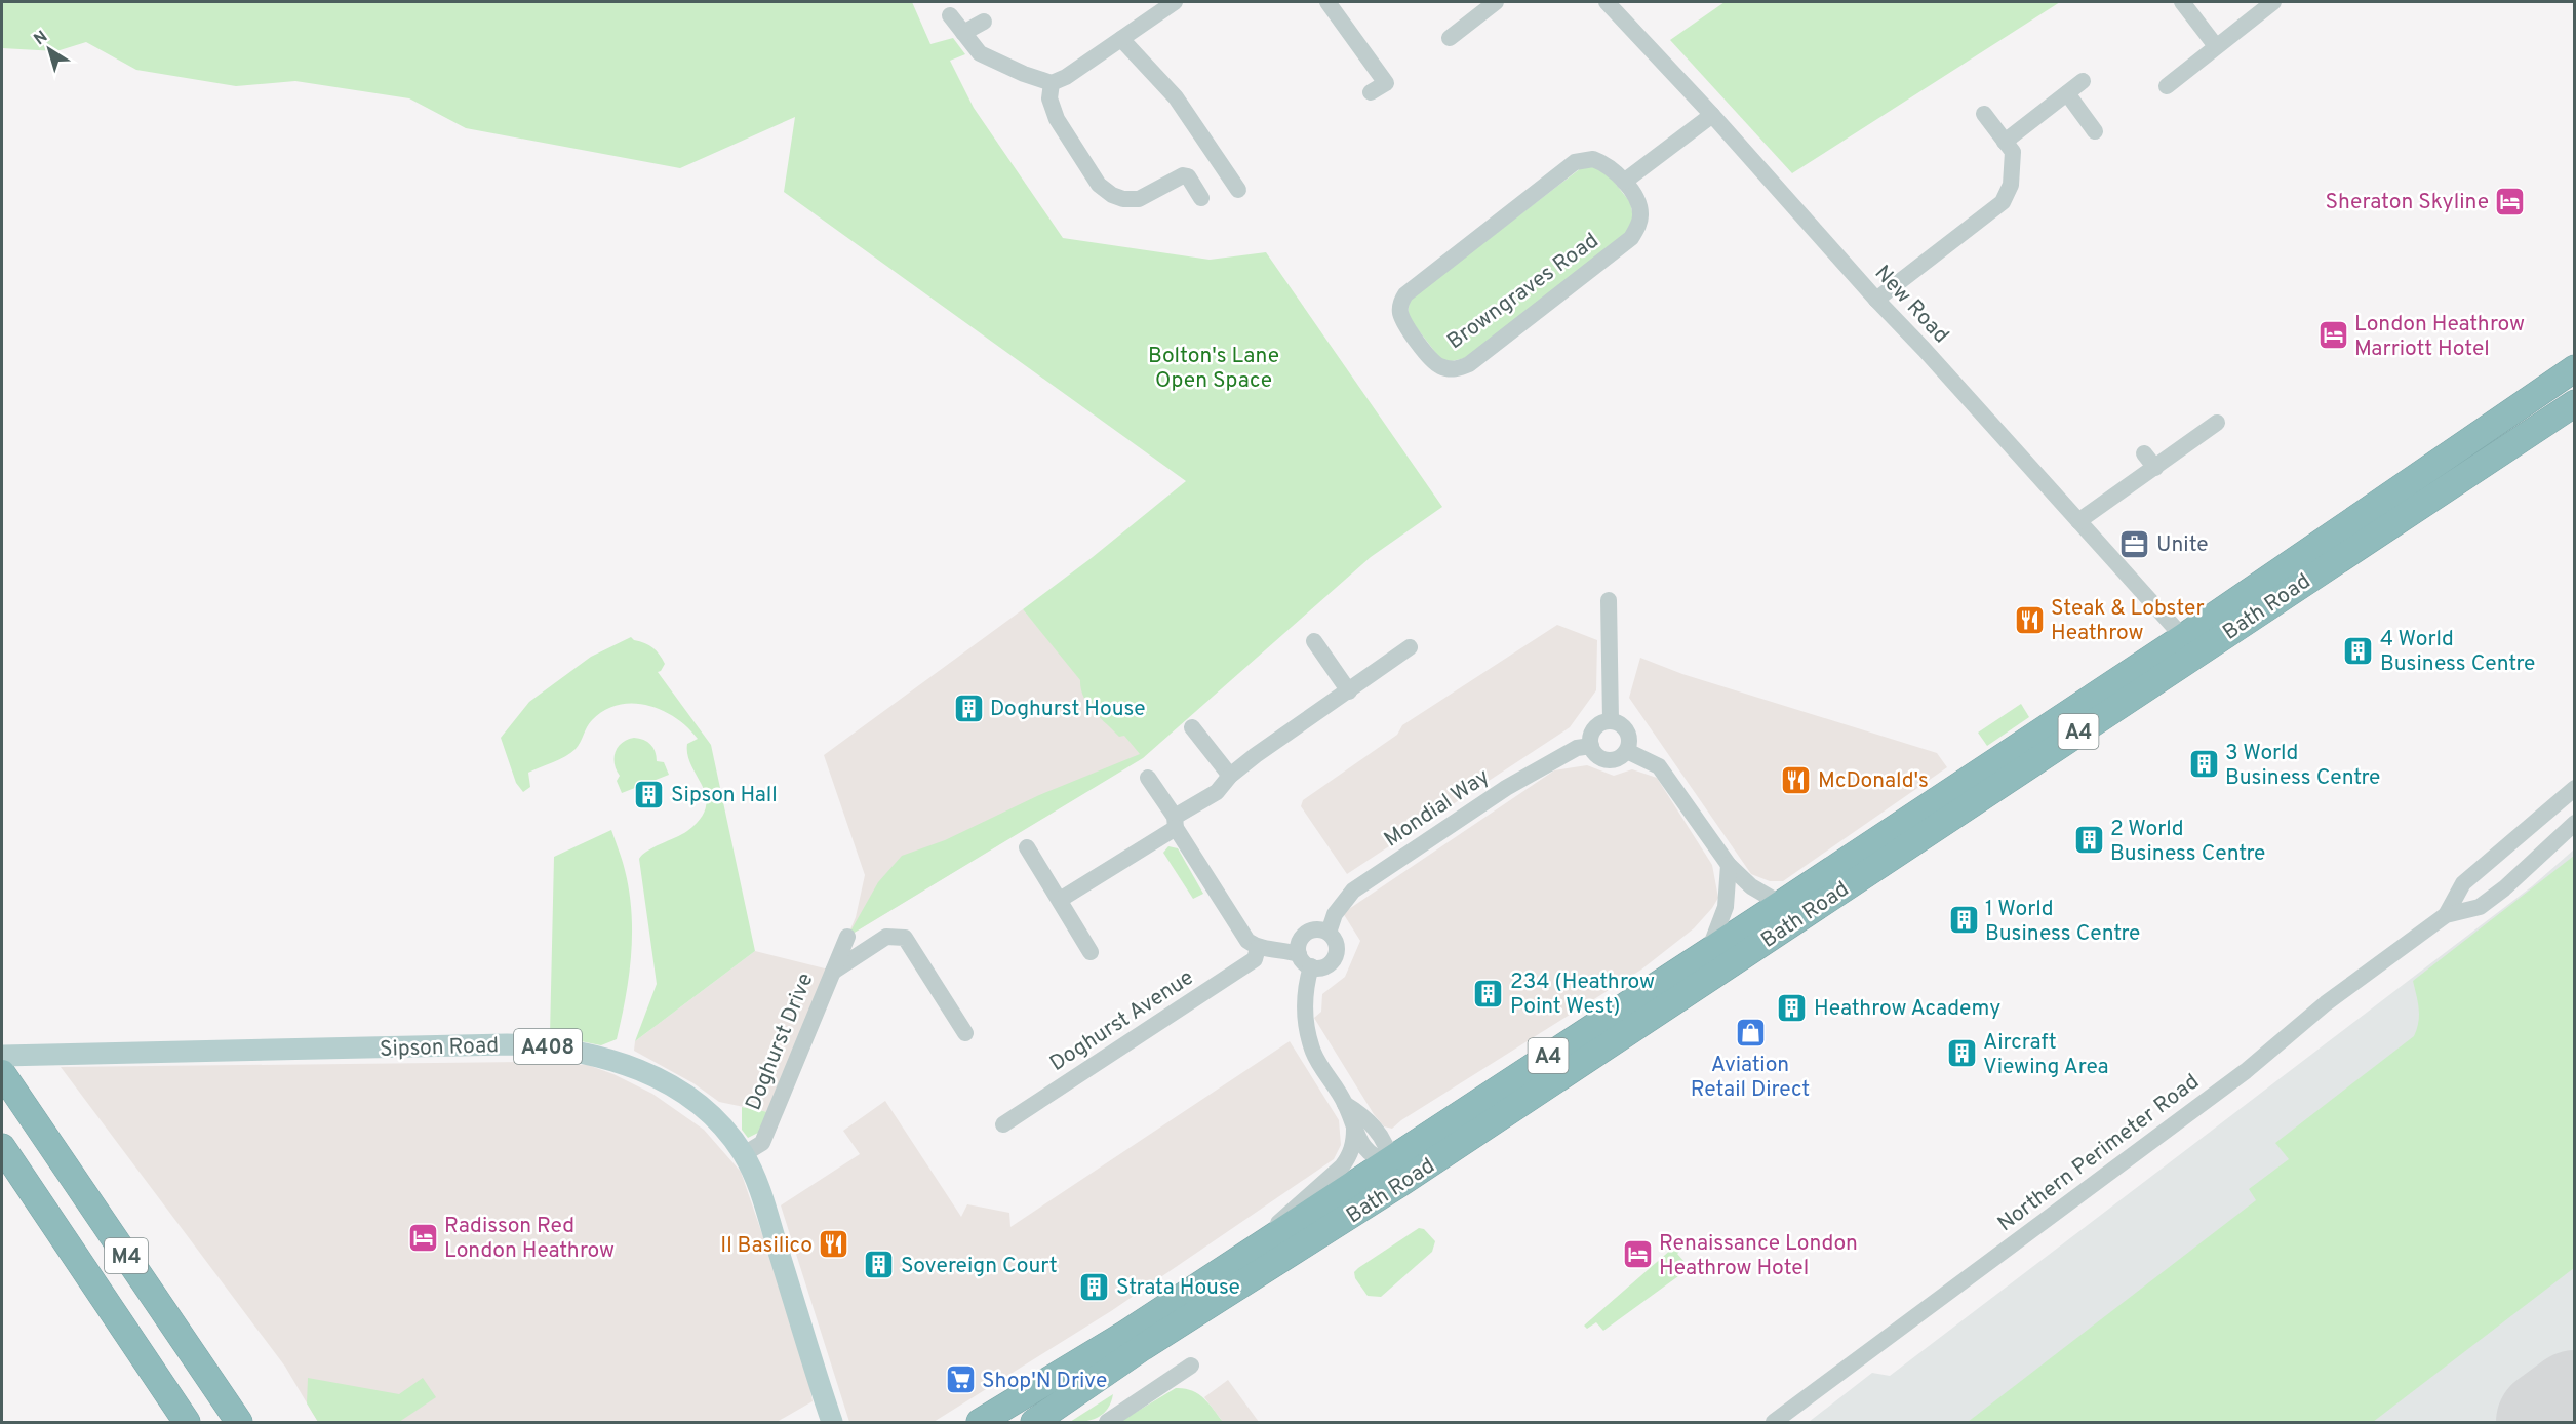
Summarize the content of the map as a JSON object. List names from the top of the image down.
{
  "streets": {
    "highway": ["Bath Road", "A4", "M4"],
    "main road": ["Sipson Road", "A408"],
    "street": [
      "Browngraves Road",
      "New Road",
      "Mondial Way",
      "Doghurst Avenue",
      "Doghurst Drive",
      "Northern Perimeter Road"
    ]
  },
  "crossings": [
    ["New Road", "Bath Road"],
    ["Doghurst Drive", "Sipson Road"]
  ],
  "parks": ["Bolton's Lane Open Space"],
  "places": {
    "hotel": [
      "Sheraton Skyline",
      "London Heathrow Marriott Hotel",
      "Radisson Red London Heathrow",
      "Renaissance London Heathrow Hotel"
    ],
    "office": ["Unite"],
    "restaurant": ["Steak & Lobster Heathrow", "McDonald's", "Il Basilico"],
    "building": [
      "4 World Business Centre",
      "Doghurst House",
      "3 World Business Centre",
      "Sipson Hall",
      "2 World Business Centre",
      "1 World Business Centre",
      "234 (Heathrow Point West)",
      "Heathrow Academy",
      "Aircraft Viewing Area",
      "Sovereign Court",
      "Strata House"
    ],
    "shop": ["Aviation Retail Direct"],
    "supermarket": ["Shop'N Drive"]
  },
  "north": "top left"
}
